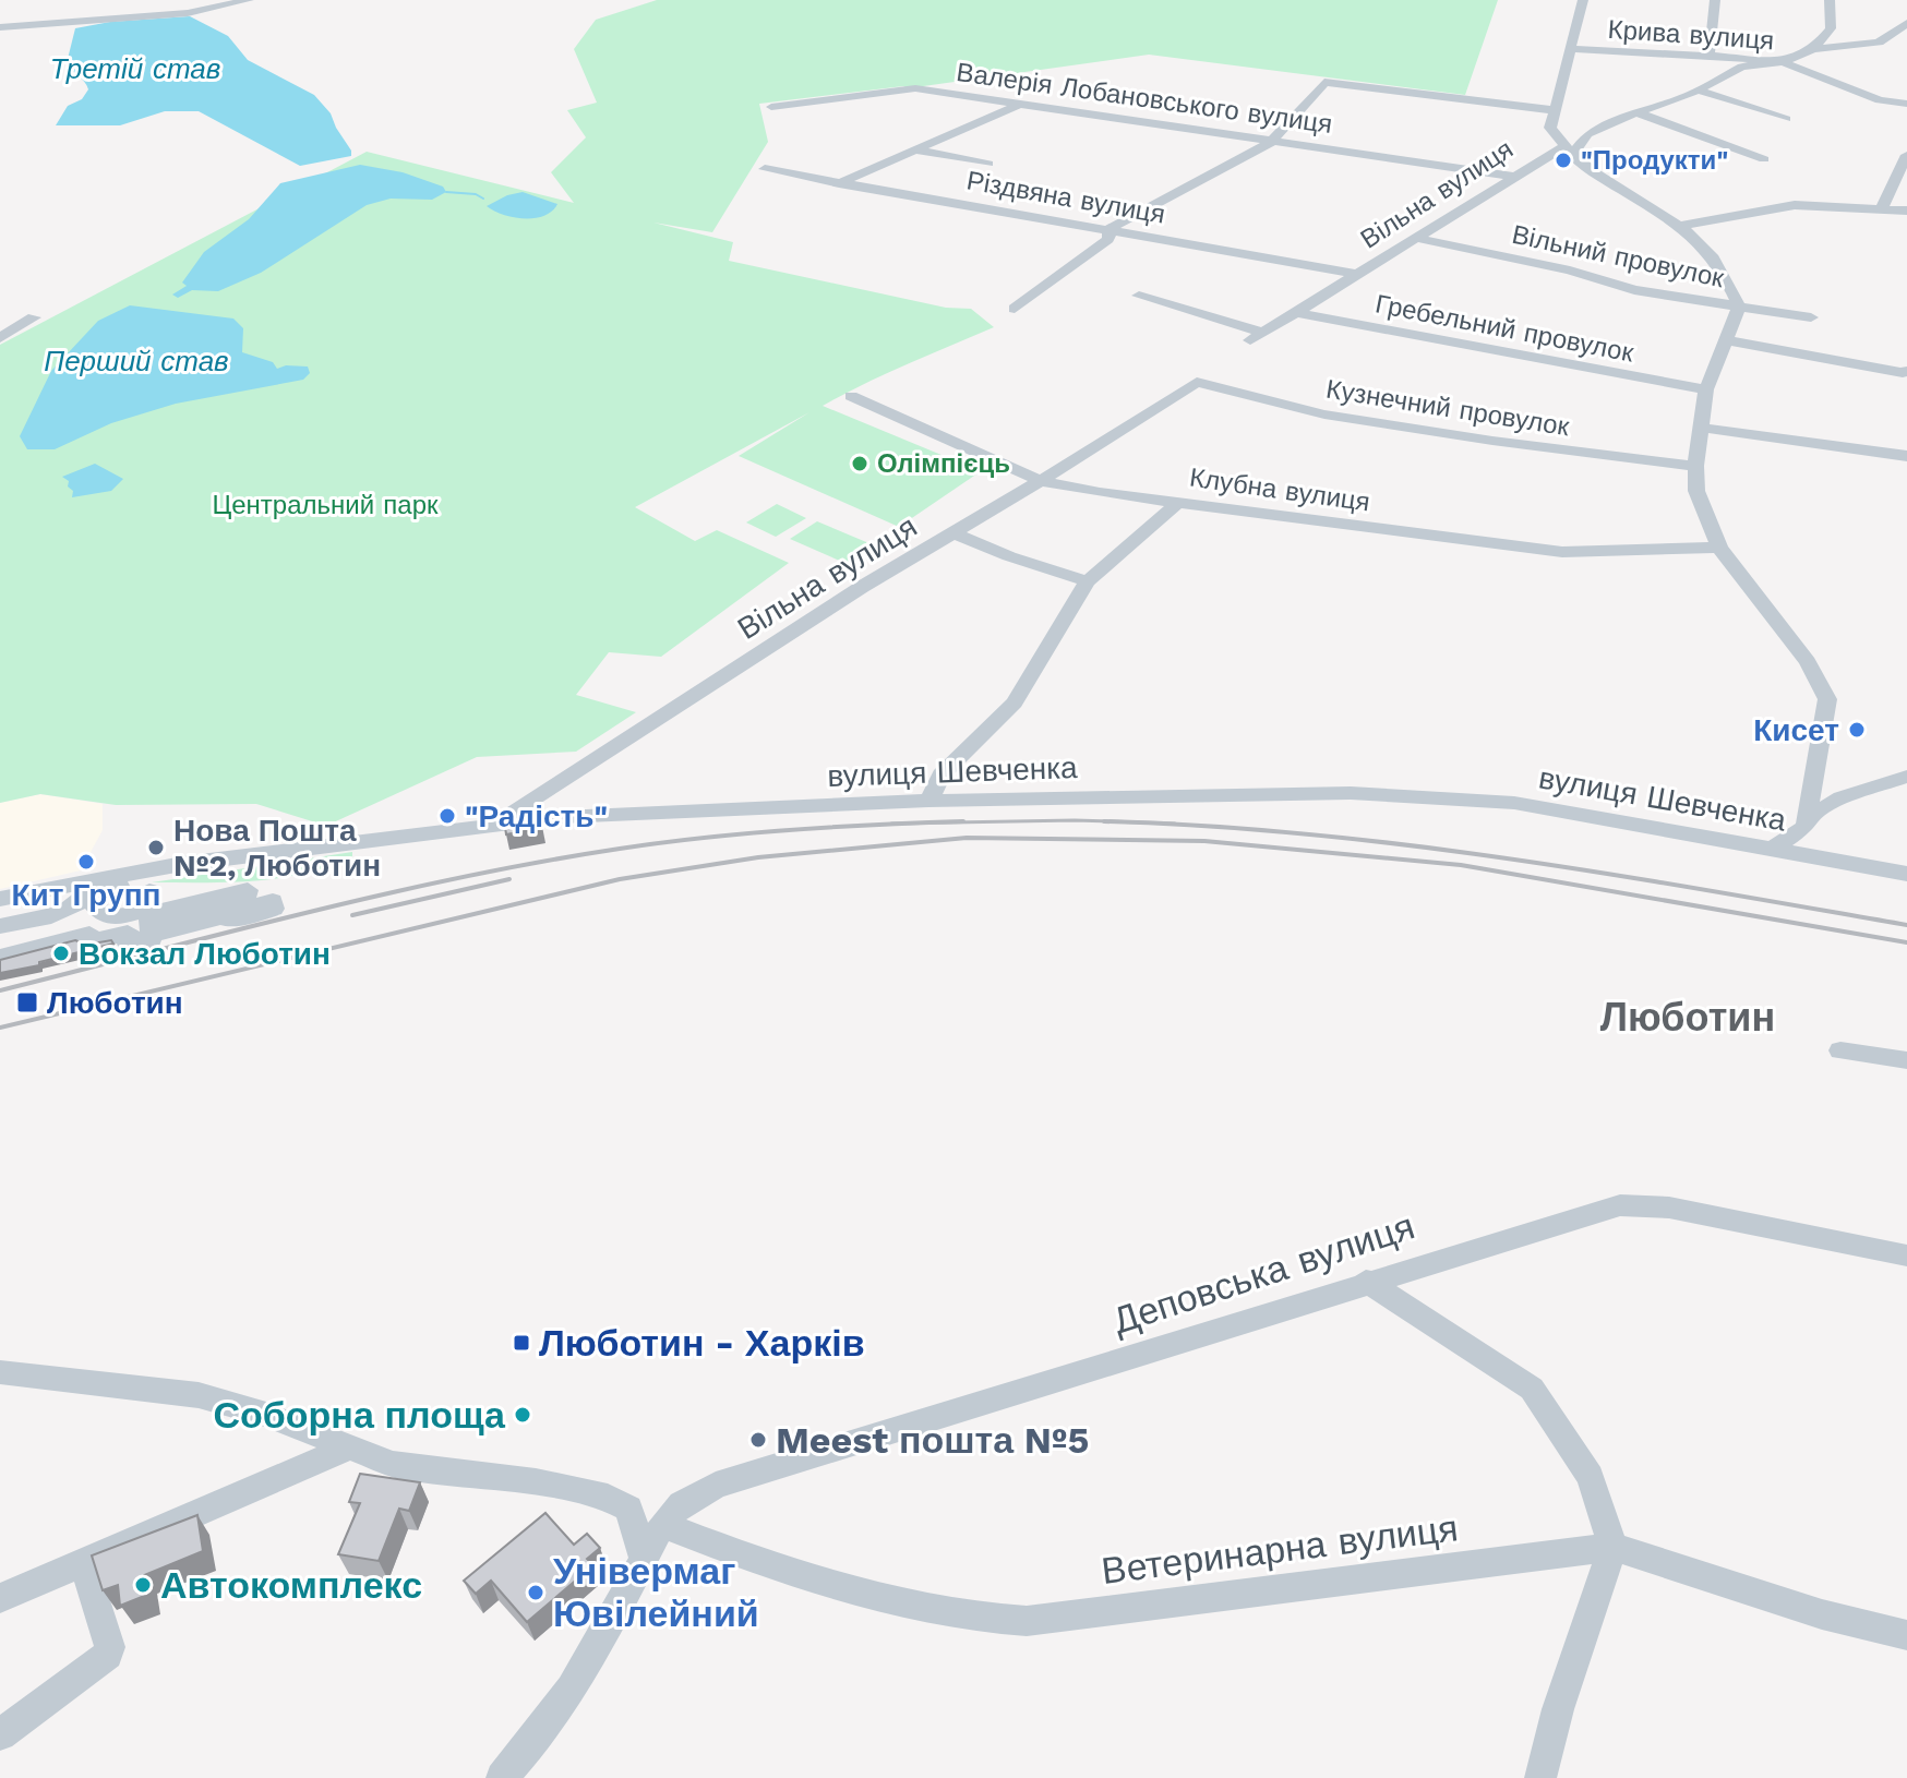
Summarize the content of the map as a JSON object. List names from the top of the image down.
{
  "streets": {
    "street": [
      "Крива вулиця",
      "Валерія Лобановського вулиця",
      "Вільна вулиця",
      "Різдвяна вулиця",
      "Вільний провулок",
      "Гребельний провулок",
      "Кузнечний провулок",
      "Клубна вулиця",
      "вулиця Шевченка",
      "Деповська вулиця",
      "Ветеринарна вулиця"
    ]
  },
  "crossings": [
    ["Валерія Лобановського вулиця", "Вільна вулиця"],
    ["Вільна вулиця", "Різдвяна вулиця"],
    ["Вільна вулиця", "Вільний провулок"],
    ["Вільна вулиця", "Гребельний провулок"],
    ["Вільна вулиця", "Кузнечний провулок"],
    ["Вільна вулиця", "Клубна вулиця"],
    ["Вільна вулиця", "вулиця Шевченка"],
    ["Деповська вулиця", "Ветеринарна вулиця"]
  ],
  "districts": ["Люботин"],
  "water": ["Третій став", "Перший став"],
  "parks": ["Центральний парк"],
  "places": {
    "other": [
      "\"Продукти\"",
      "Олімпієць",
      "Кисет",
      "\"Радість\"",
      "Нова Пошта №2, Люботин",
      "Кит Групп",
      "Вокзал Люботин",
      "Соборна площа",
      "Meest пошта №5",
      "Автокомплекс",
      "Універмаг Ювілейний"
    ],
    "transit": ["Люботин", "Люботин - Харків"]
  }
}
